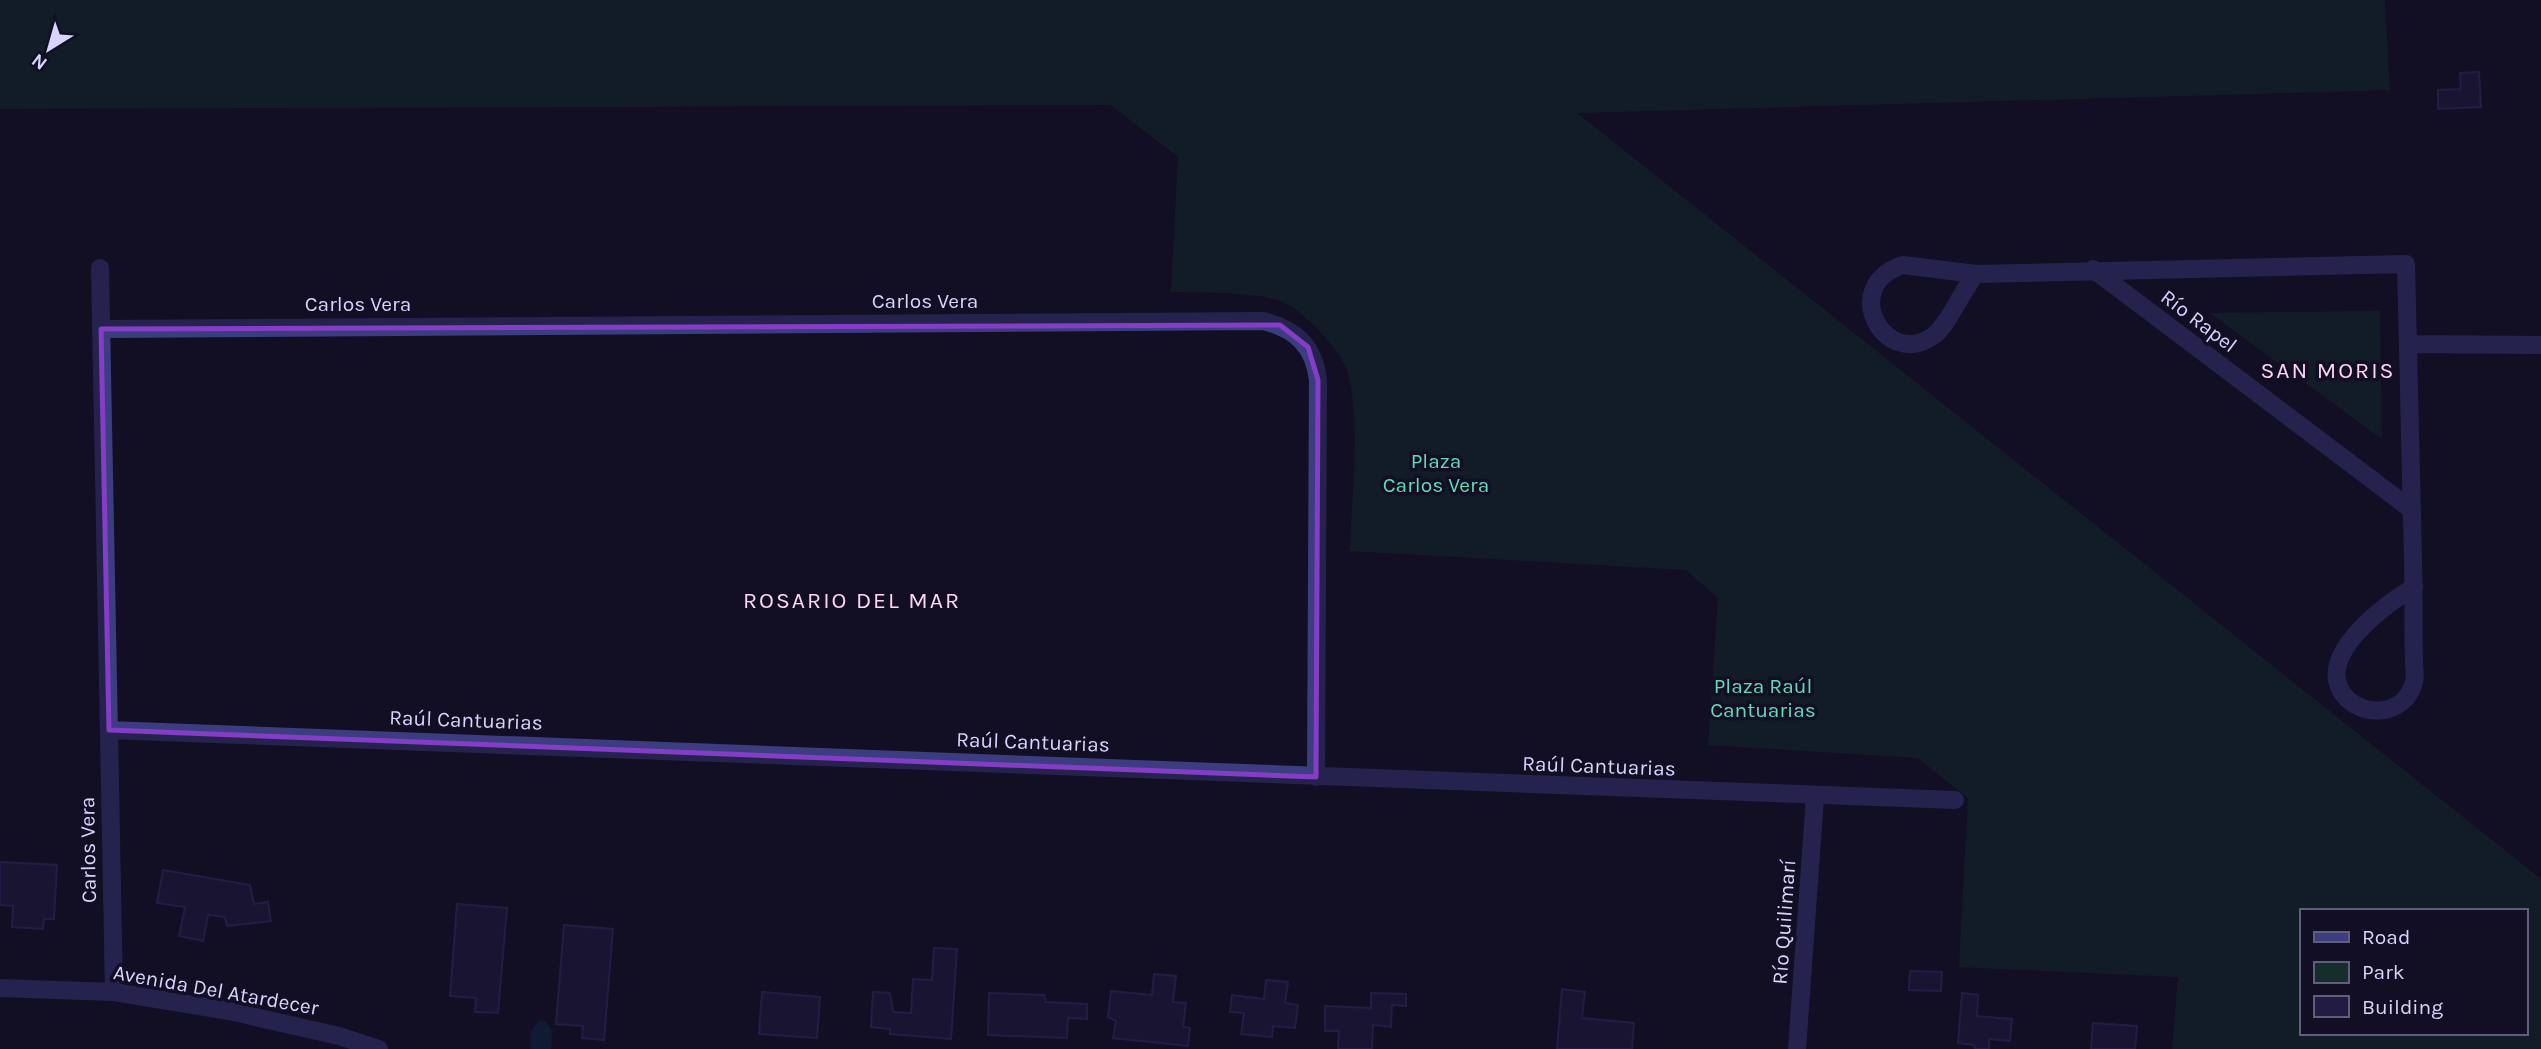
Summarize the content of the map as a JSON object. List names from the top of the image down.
{
  "streets": {
    "street": [
      "Carlos Vera",
      "Río Rapel",
      "Raúl Cantuarias",
      "Río Quilimarí",
      "Avenida Del Atardecer"
    ]
  },
  "crossings": [
    ["Carlos Vera", "Raúl Cantuarias"],
    ["Carlos Vera", "Avenida Del Atardecer"],
    ["Raúl Cantuarias", "Río Quilimarí"]
  ],
  "districts": ["SAN MORIS", "ROSARIO DEL MAR"],
  "parks": ["Plaza Carlos Vera", "Plaza Raúl Cantuarias"],
  "legend": ["Road", "Park", "Building"],
  "north": "bottom left"
}
